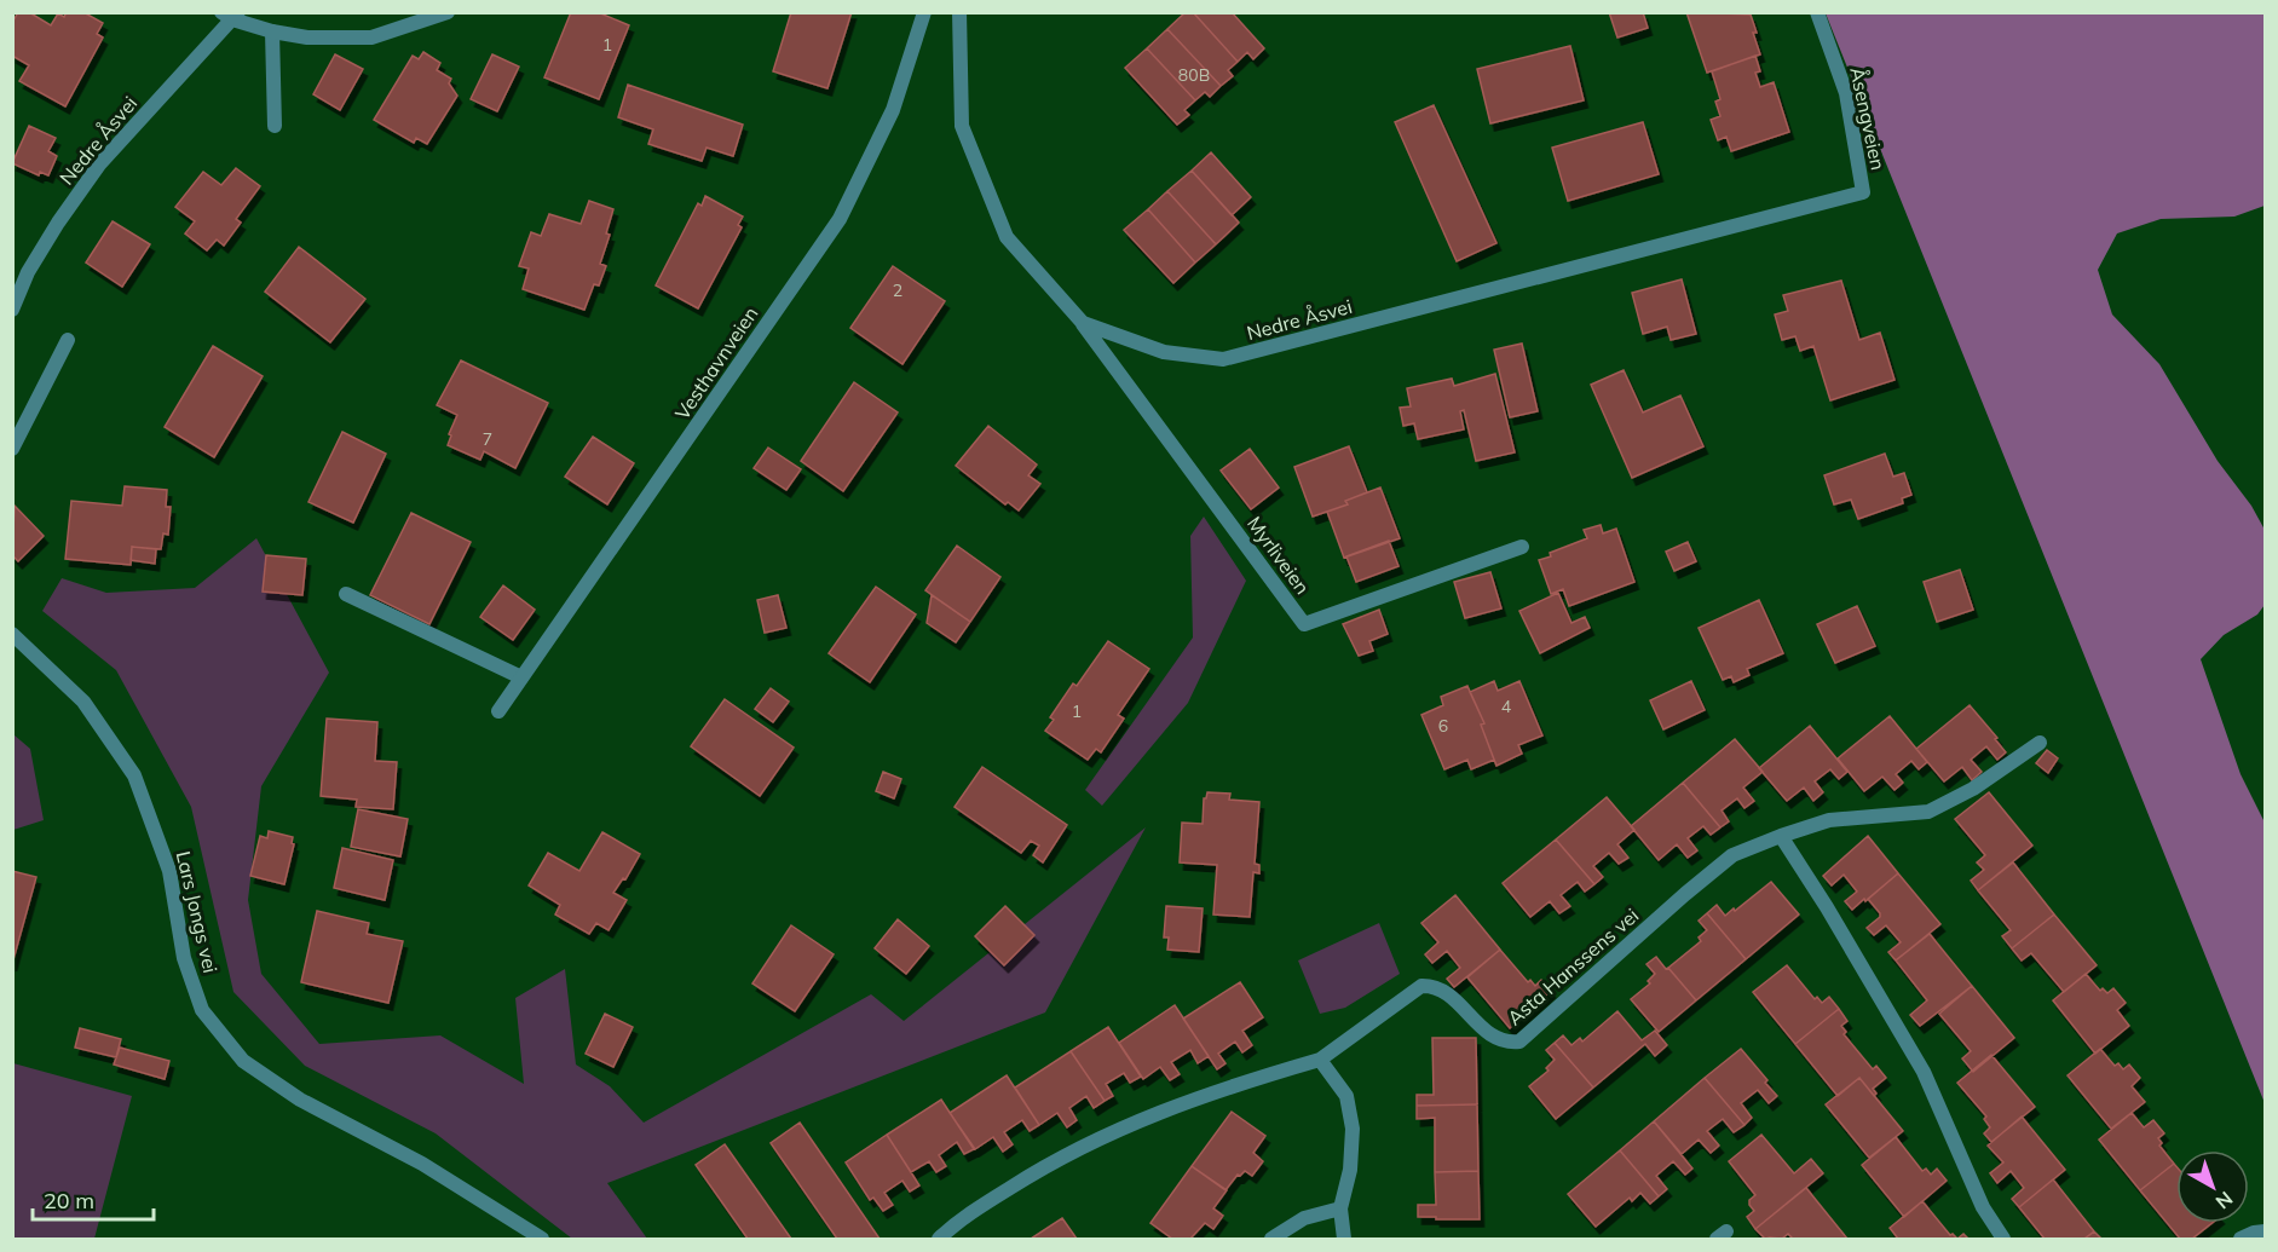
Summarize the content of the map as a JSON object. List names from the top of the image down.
{
  "streets": {
    "street": [
      "Åsengveien",
      "Nedre Åsvei",
      "Vesthavnveien",
      "Myrliveien",
      "Lars Jongs vei",
      "Asta Hanssens vei"
    ]
  },
  "crossings": [
    ["Åsengveien", "Nedre Åsvei"],
    ["Nedre Åsvei", "Myrliveien"]
  ],
  "house_numbers": [
    "1",
    "80B",
    "2",
    "7",
    "4",
    "1",
    "6"
  ],
  "scale_bar": "20 m",
  "north": "bottom right"
}
